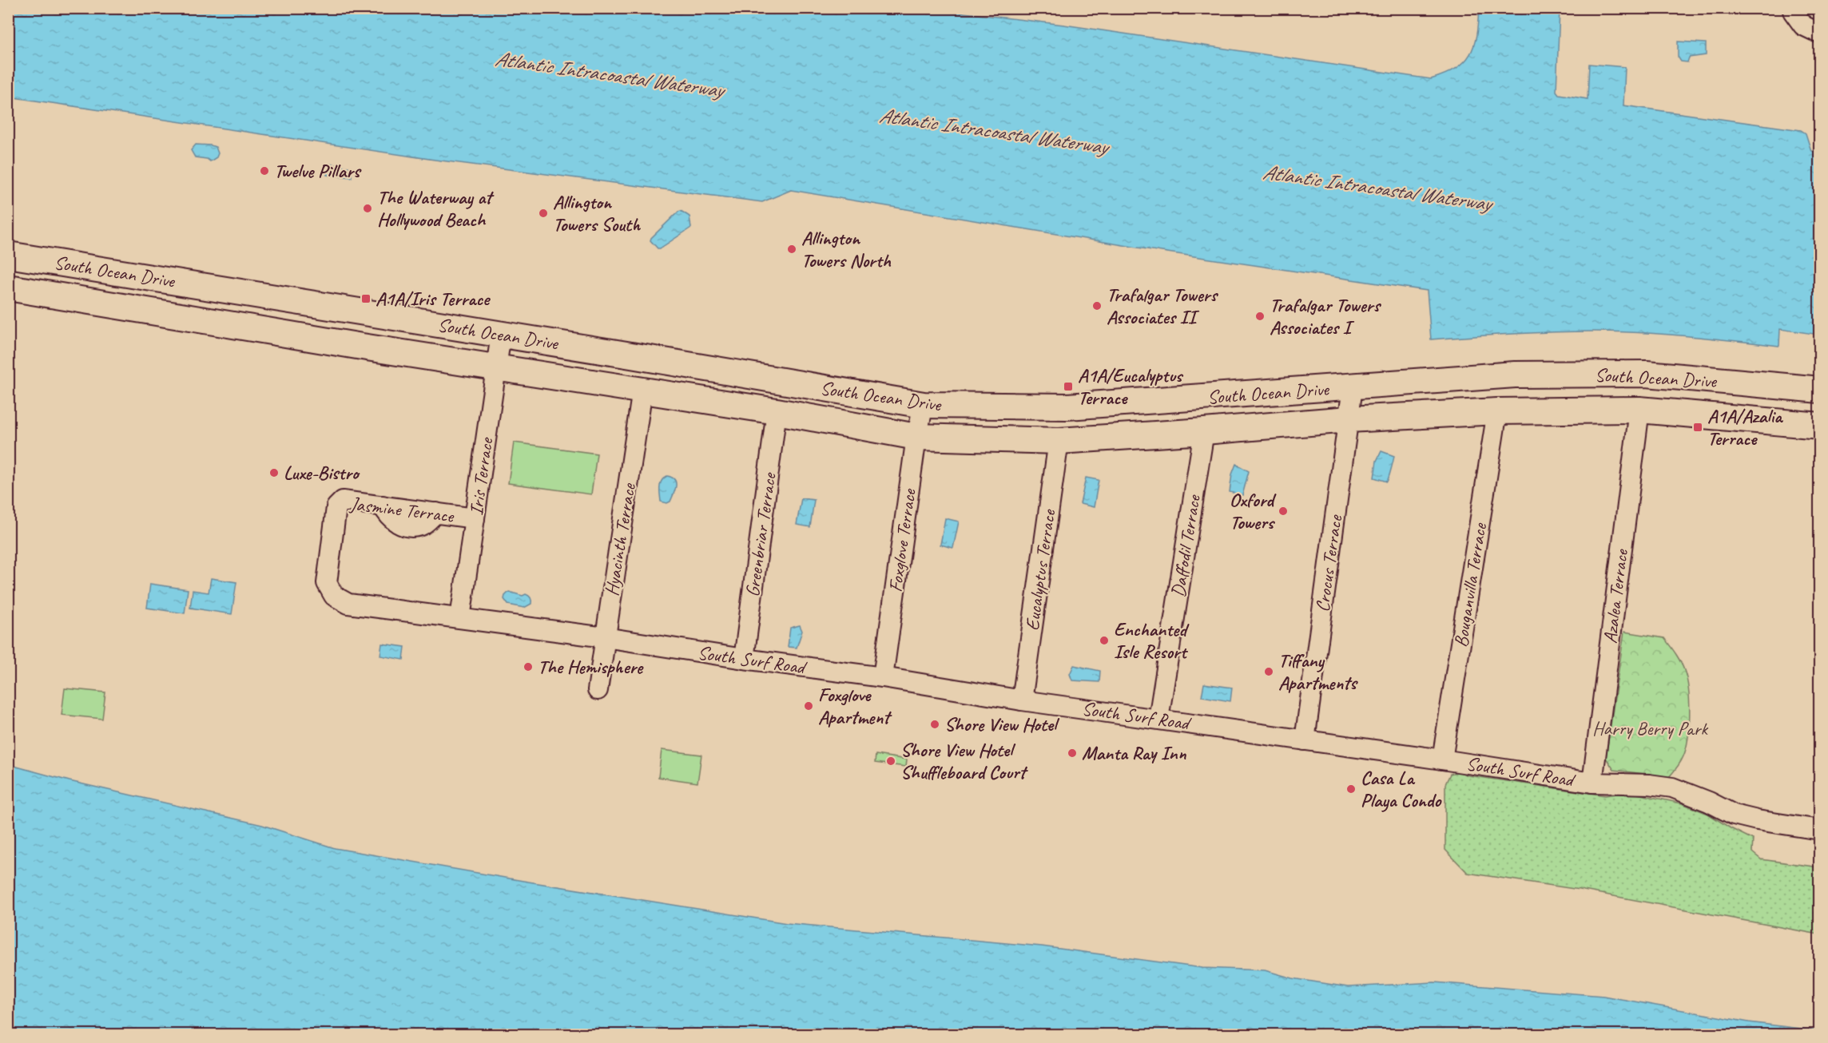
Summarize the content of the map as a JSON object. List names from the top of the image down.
{
  "streets": {
    "main road": ["South Ocean Drive"],
    "street": [
      "Iris Terrace",
      "Jasmine Terrace",
      "Greenbriar Terrace",
      "Hyacinth Terrace",
      "Foxglove Terrace",
      "Daffodil Terrace",
      "Crocus Terrace",
      "Eucalyptus Terrace",
      "Bouganvilla Terrace",
      "Azalea Terrace",
      "South Surf Road"
    ]
  },
  "crossings": [
    ["South Ocean Drive", "Iris Terrace"],
    ["South Ocean Drive", "Greenbriar Terrace"],
    ["South Ocean Drive", "Hyacinth Terrace"],
    ["South Ocean Drive", "Foxglove Terrace"],
    ["South Ocean Drive", "Daffodil Terrace"],
    ["South Ocean Drive", "Crocus Terrace"],
    ["South Ocean Drive", "Eucalyptus Terrace"],
    ["South Ocean Drive", "Bouganvilla Terrace"],
    ["South Ocean Drive", "Azalea Terrace"],
    ["Iris Terrace", "Jasmine Terrace"],
    ["Iris Terrace", "South Surf Road"],
    ["Jasmine Terrace", "South Surf Road"],
    ["Greenbriar Terrace", "South Surf Road"],
    ["Hyacinth Terrace", "South Surf Road"],
    ["Foxglove Terrace", "South Surf Road"],
    ["Daffodil Terrace", "South Surf Road"],
    ["Crocus Terrace", "South Surf Road"],
    ["Eucalyptus Terrace", "South Surf Road"],
    ["Bouganvilla Terrace", "South Surf Road"],
    ["Azalea Terrace", "South Surf Road"]
  ],
  "water": ["Atlantic Intracoastal Waterway"],
  "parks": ["Harry Berry Park"],
  "places": {
    "other": [
      "Twelve Pillars",
      "The Waterway at Hollywood Beach",
      "Allington Towers South",
      "Allington Towers North",
      "Trafalgar Towers Associates II",
      "Trafalgar Towers Associates I",
      "Luxe-Bistro",
      "Oxford Towers",
      "Enchanted Isle Resort",
      "The Hemisphere",
      "Tiffany Apartments",
      "Foxglove Apartment",
      "Shore View Hotel",
      "Manta Ray Inn",
      "Shore View Hotel Shuffleboard Court",
      "Casa La Playa Condo"
    ],
    "transit": ["A1A/Iris Terrace", "A1A/Eucalyptus Terrace", "A1A/Azalia Terrace"]
  }
}
